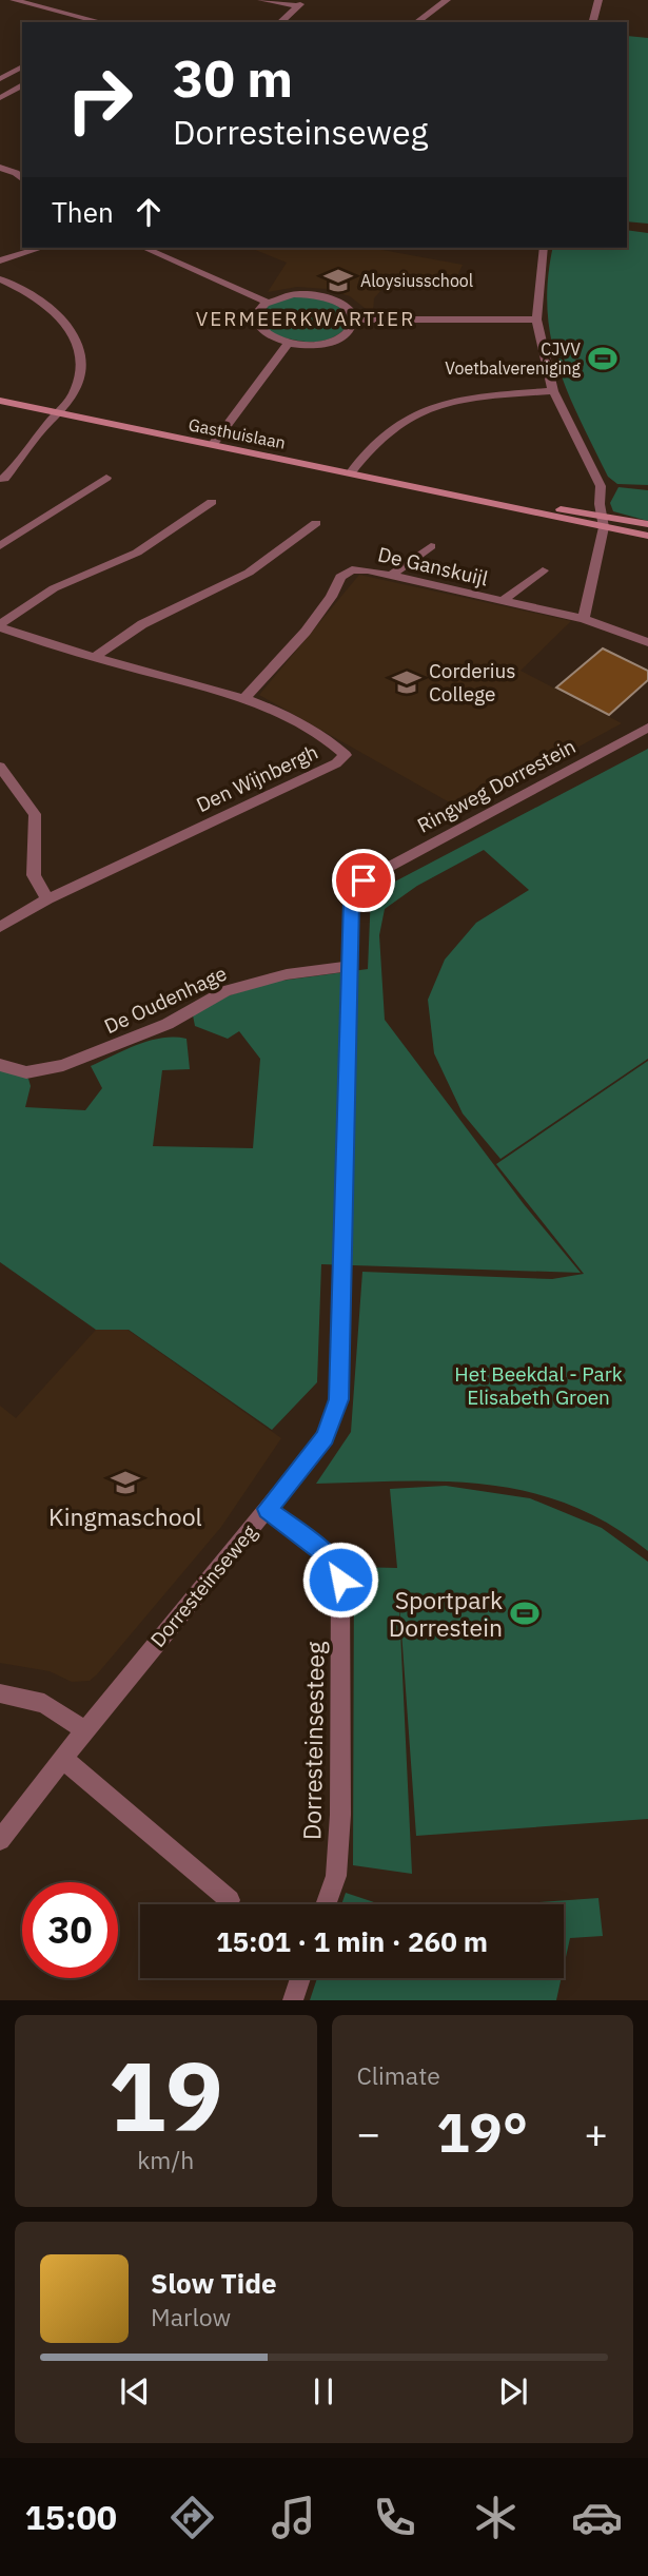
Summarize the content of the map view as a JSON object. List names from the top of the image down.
{
  "streets": {
    "main road": ["Gasthuislaan"],
    "street": [
      "De Ganskuijl",
      "Den Wijnbergh",
      "Ringweg Dorrestein",
      "De Oudenhage",
      "Dorresteinseweg",
      "Dorresteinsesteeg"
    ]
  },
  "crossings": [
    ["De Ganskuijl", "Den Wijnbergh"],
    ["Ringweg Dorrestein", "De Oudenhage"],
    ["Ringweg Dorrestein", "Dorresteinseweg"],
    ["De Oudenhage", "Dorresteinseweg"],
    ["Dorresteinseweg", "Dorresteinsesteeg"]
  ],
  "districts": ["VERMEERKWARTIER"],
  "parks": ["Het Beekdal - Park Elisabeth Groen"],
  "places": {
    "school or university": ["Aloysiusschool", "Corderius College", "Kingmaschool"],
    "sports": ["CJVV Voetbalvereniging", "Sportpark Dorrestein"]
  },
  "page": {
    "turn": ["30 m", "Dorresteinseweg"],
    "then": "Then",
    "limit": "30",
    "trip": "15:01 · 1 min · 260 m",
    "tile": [
      ["19", "km/h"],
      "Climate"
    ],
    "heat": ["−", "19°", "+"],
    "song": ["Slow Tide", "Marlow"],
    "tabs": "15:00"
  }
}
